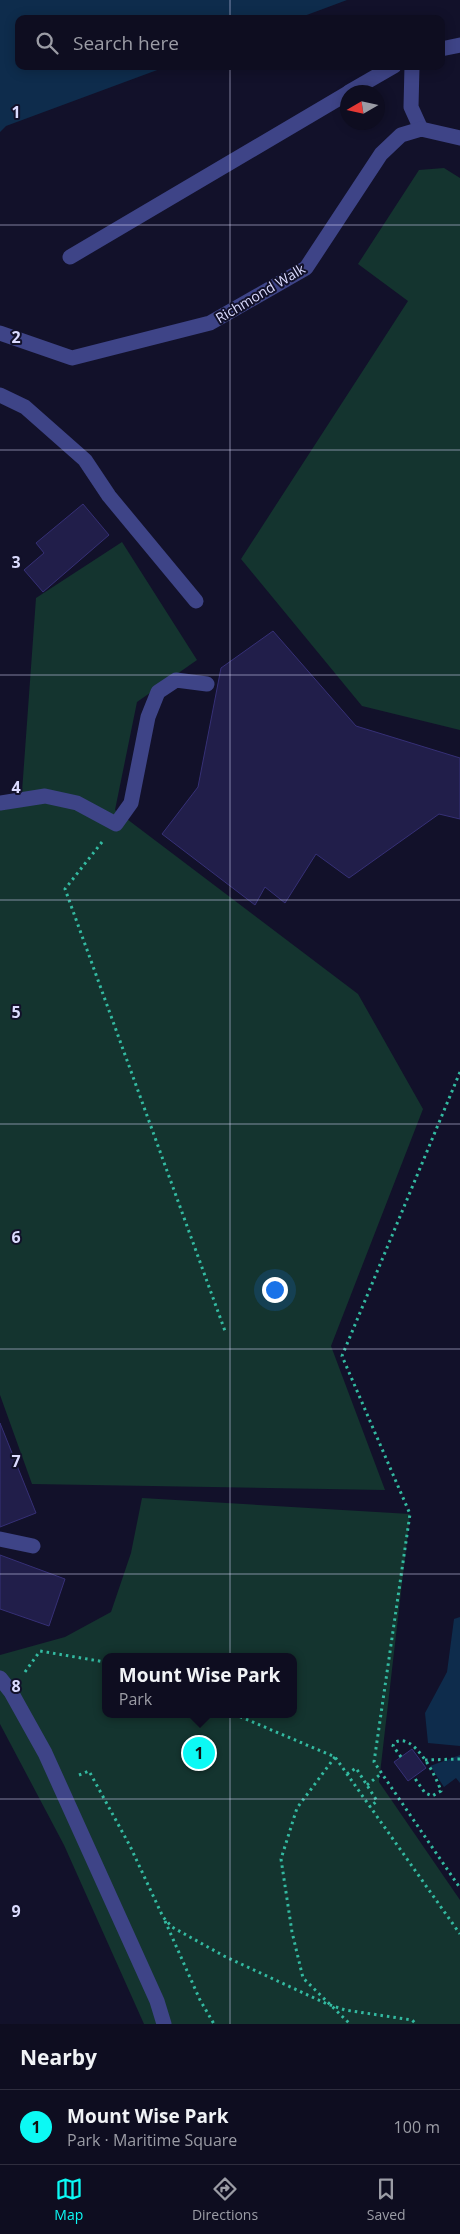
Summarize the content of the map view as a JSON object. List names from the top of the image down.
{
  "streets": {
    "street": ["Richmond Walk"]
  },
  "north": "left",
  "page": {
    "search": "Search here",
    "popup": ["Mount Wise Park", "Park"],
    "pins": "1",
    "heading": "Nearby",
    "list": [
      {
        "mark": "1",
        "name": "Mount Wise Park",
        "note": "Park · Maritime Square",
        "value": "100 m"
      }
    ],
    "nav": ["Map", "Directions", "Saved"]
  },
  "grid": {
    "rows": [
      "1",
      "2",
      "3",
      "4",
      "5",
      "6",
      "7",
      "8",
      "9"
    ]
  }
}
